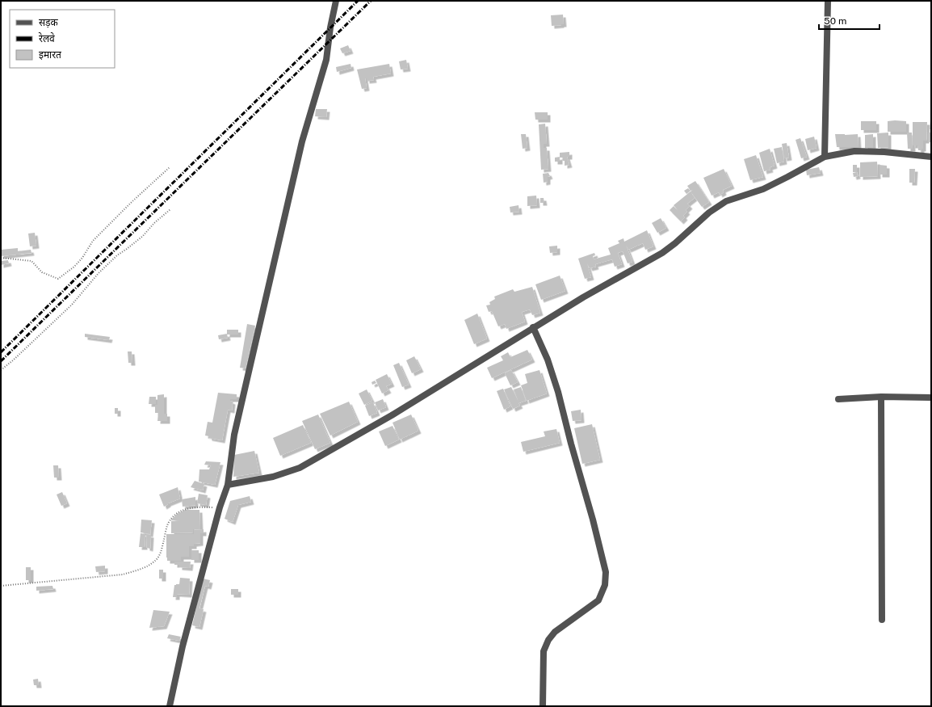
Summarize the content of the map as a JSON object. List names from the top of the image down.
{
  "legend": ["सड़क", "रेलवे", "इमारत"],
  "scale_bar": "50 m"
}
